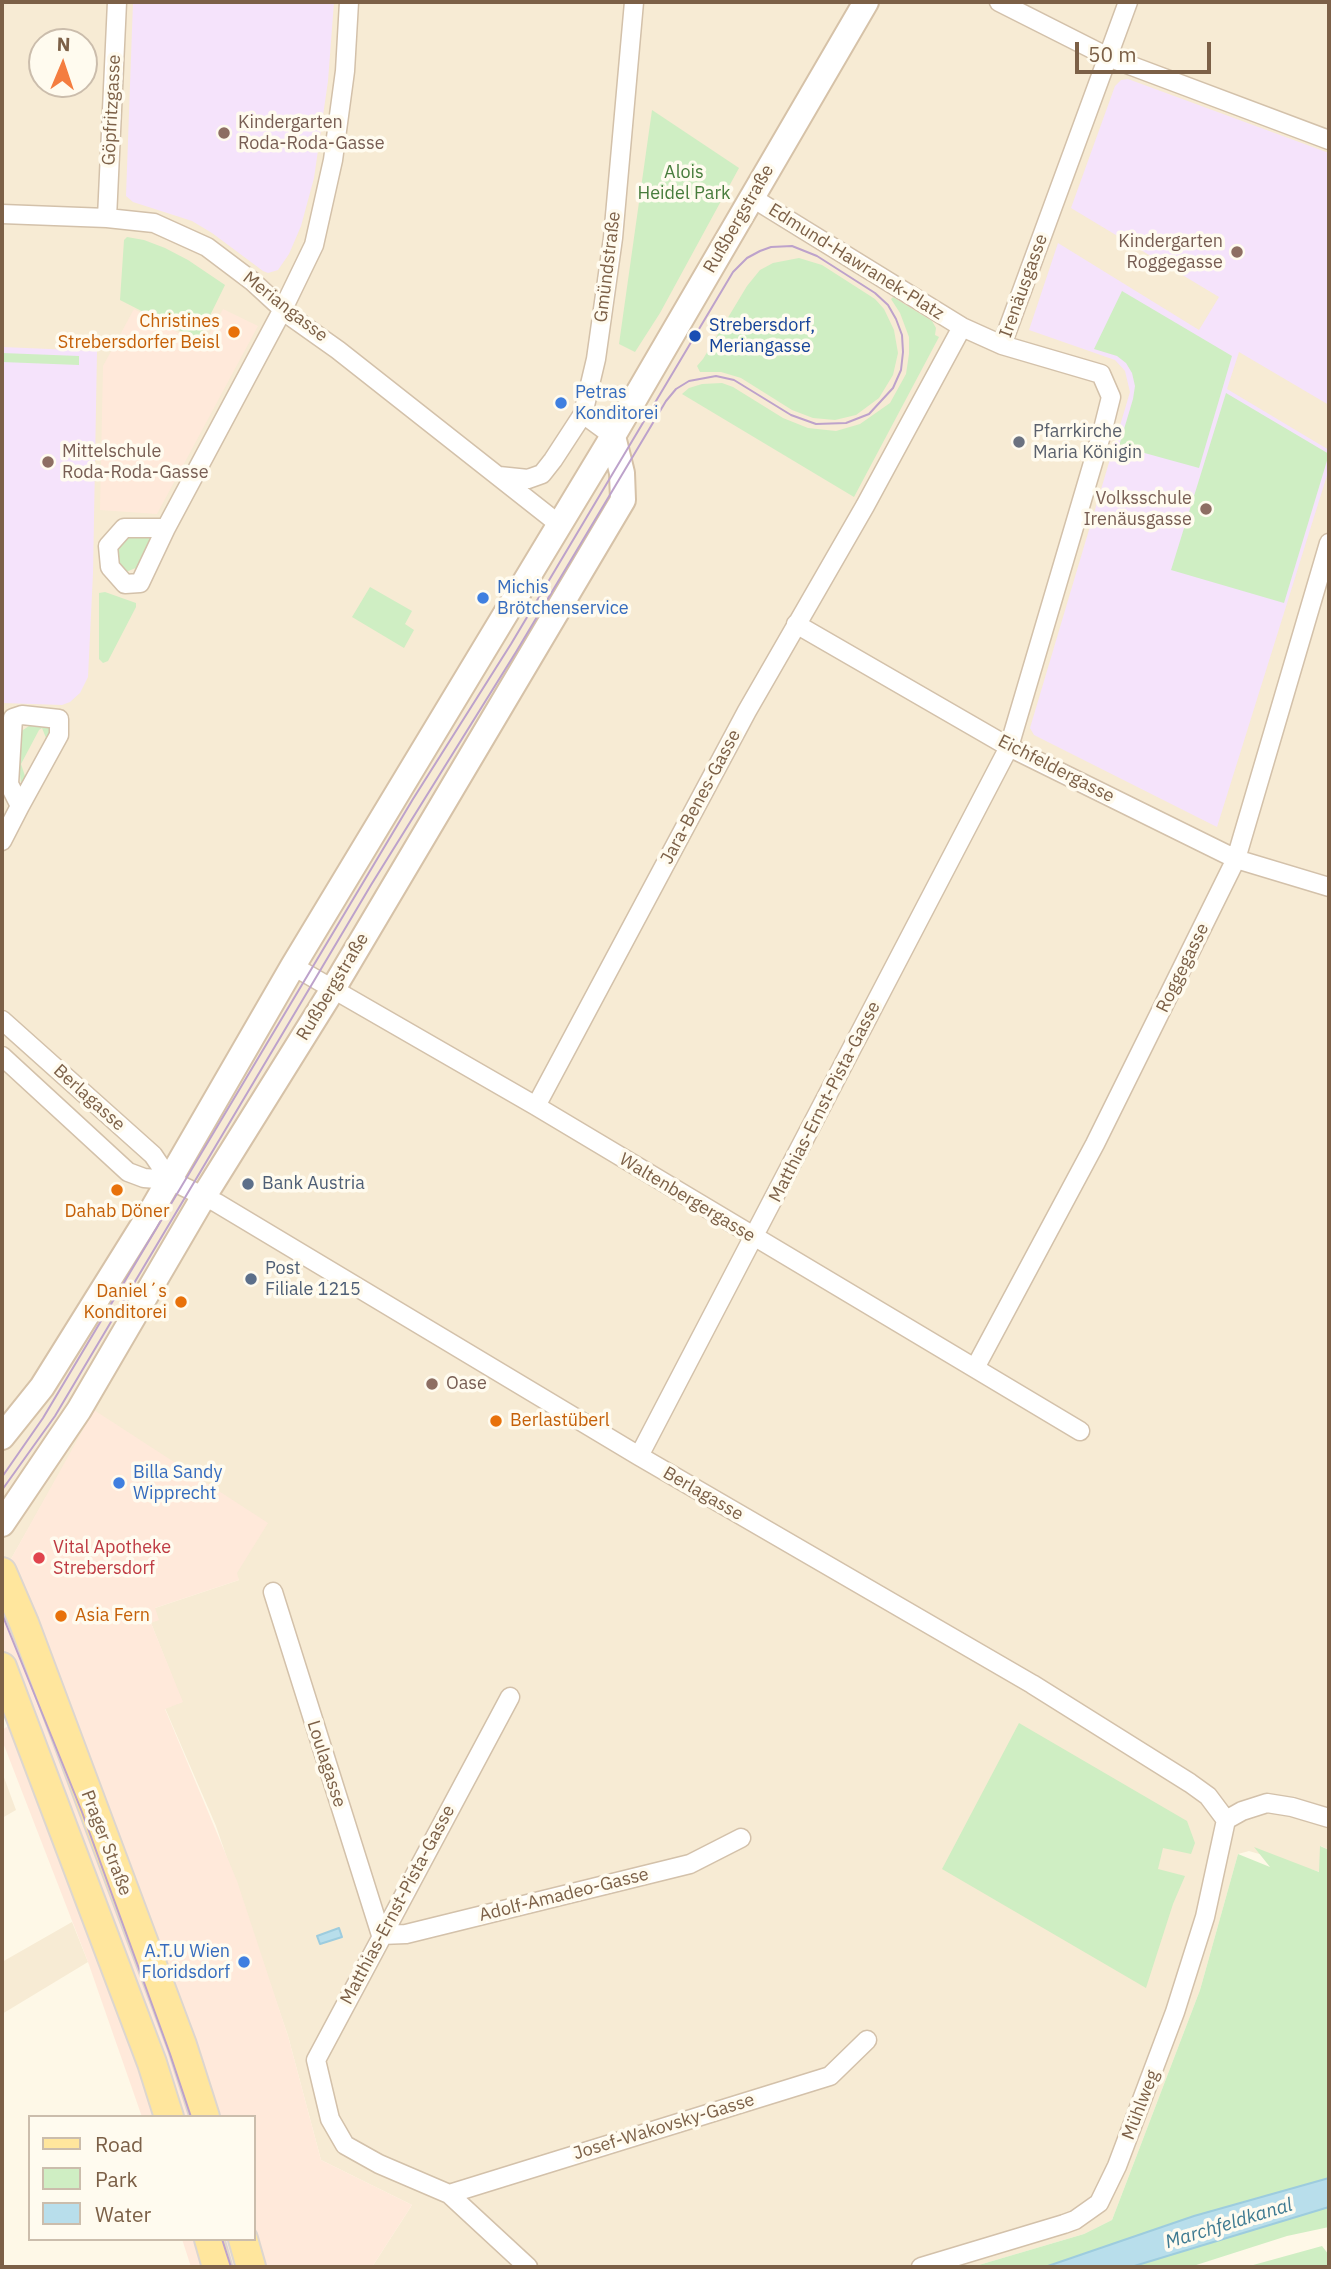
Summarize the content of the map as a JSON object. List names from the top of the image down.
{
  "streets": {
    "main road": ["Prager Straße"],
    "street": [
      "Göpfritzgasse",
      "Rußbergstraße",
      "Edmund-Hawranek-Platz",
      "Gmündstraße",
      "Irenäusgasse",
      "Meriangasse",
      "Eichfeldergasse",
      "Jara-Benes-Gasse",
      "Roggegasse",
      "Berlagasse",
      "Matthias-Ernst-Pista-Gasse",
      "Waltenbergergasse",
      "Loulagasse",
      "Adolf-Amadeo-Gasse",
      "Mühlweg",
      "Josef-Wakovsky-Gasse"
    ]
  },
  "crossings": [
    ["Göpfritzgasse", "Meriangasse"],
    ["Rußbergstraße", "Edmund-Hawranek-Platz"],
    ["Rußbergstraße", "Meriangasse"],
    ["Rußbergstraße", "Berlagasse"],
    ["Rußbergstraße", "Waltenbergergasse"],
    ["Edmund-Hawranek-Platz", "Irenäusgasse"],
    ["Edmund-Hawranek-Platz", "Jara-Benes-Gasse"],
    ["Gmündstraße", "Meriangasse"],
    ["Irenäusgasse", "Eichfeldergasse"],
    ["Irenäusgasse", "Matthias-Ernst-Pista-Gasse"],
    ["Eichfeldergasse", "Jara-Benes-Gasse"],
    ["Eichfeldergasse", "Roggegasse"],
    ["Eichfeldergasse", "Matthias-Ernst-Pista-Gasse"],
    ["Jara-Benes-Gasse", "Waltenbergergasse"],
    ["Roggegasse", "Waltenbergergasse"],
    ["Berlagasse", "Matthias-Ernst-Pista-Gasse"],
    ["Berlagasse", "Mühlweg"],
    ["Matthias-Ernst-Pista-Gasse", "Waltenbergergasse"],
    ["Matthias-Ernst-Pista-Gasse", "Loulagasse"],
    ["Matthias-Ernst-Pista-Gasse", "Adolf-Amadeo-Gasse"],
    ["Matthias-Ernst-Pista-Gasse", "Josef-Wakovsky-Gasse"],
    ["Loulagasse", "Adolf-Amadeo-Gasse"]
  ],
  "water": ["Marchfeldkanal"],
  "parks": ["Alois Heidel Park"],
  "places": [
    "Kindergarten Roda-Roda-Gasse",
    "Kindergarten Roggegasse",
    "Christines Strebersdorfer Beisl",
    "Strebersdorf, Meriangasse",
    "Petras Konditorei",
    "Pfarrkirche Maria Königin",
    "Mittelschule Roda-Roda-Gasse",
    "Volksschule Irenäusgasse",
    "Michis Brötchenservice",
    "Bank Austria",
    "Dahab Döner",
    "Post Filiale 1215",
    "Daniel´s Konditorei",
    "Oase",
    "Berlastüberl",
    "Billa Sandy Wipprecht",
    "Vital Apotheke Strebersdorf",
    "Asia Fern",
    "A.T.U Wien Floridsdorf"
  ],
  "legend": ["Road", "Park", "Water"],
  "scale_bar": "50 m",
  "north": "top"
}
